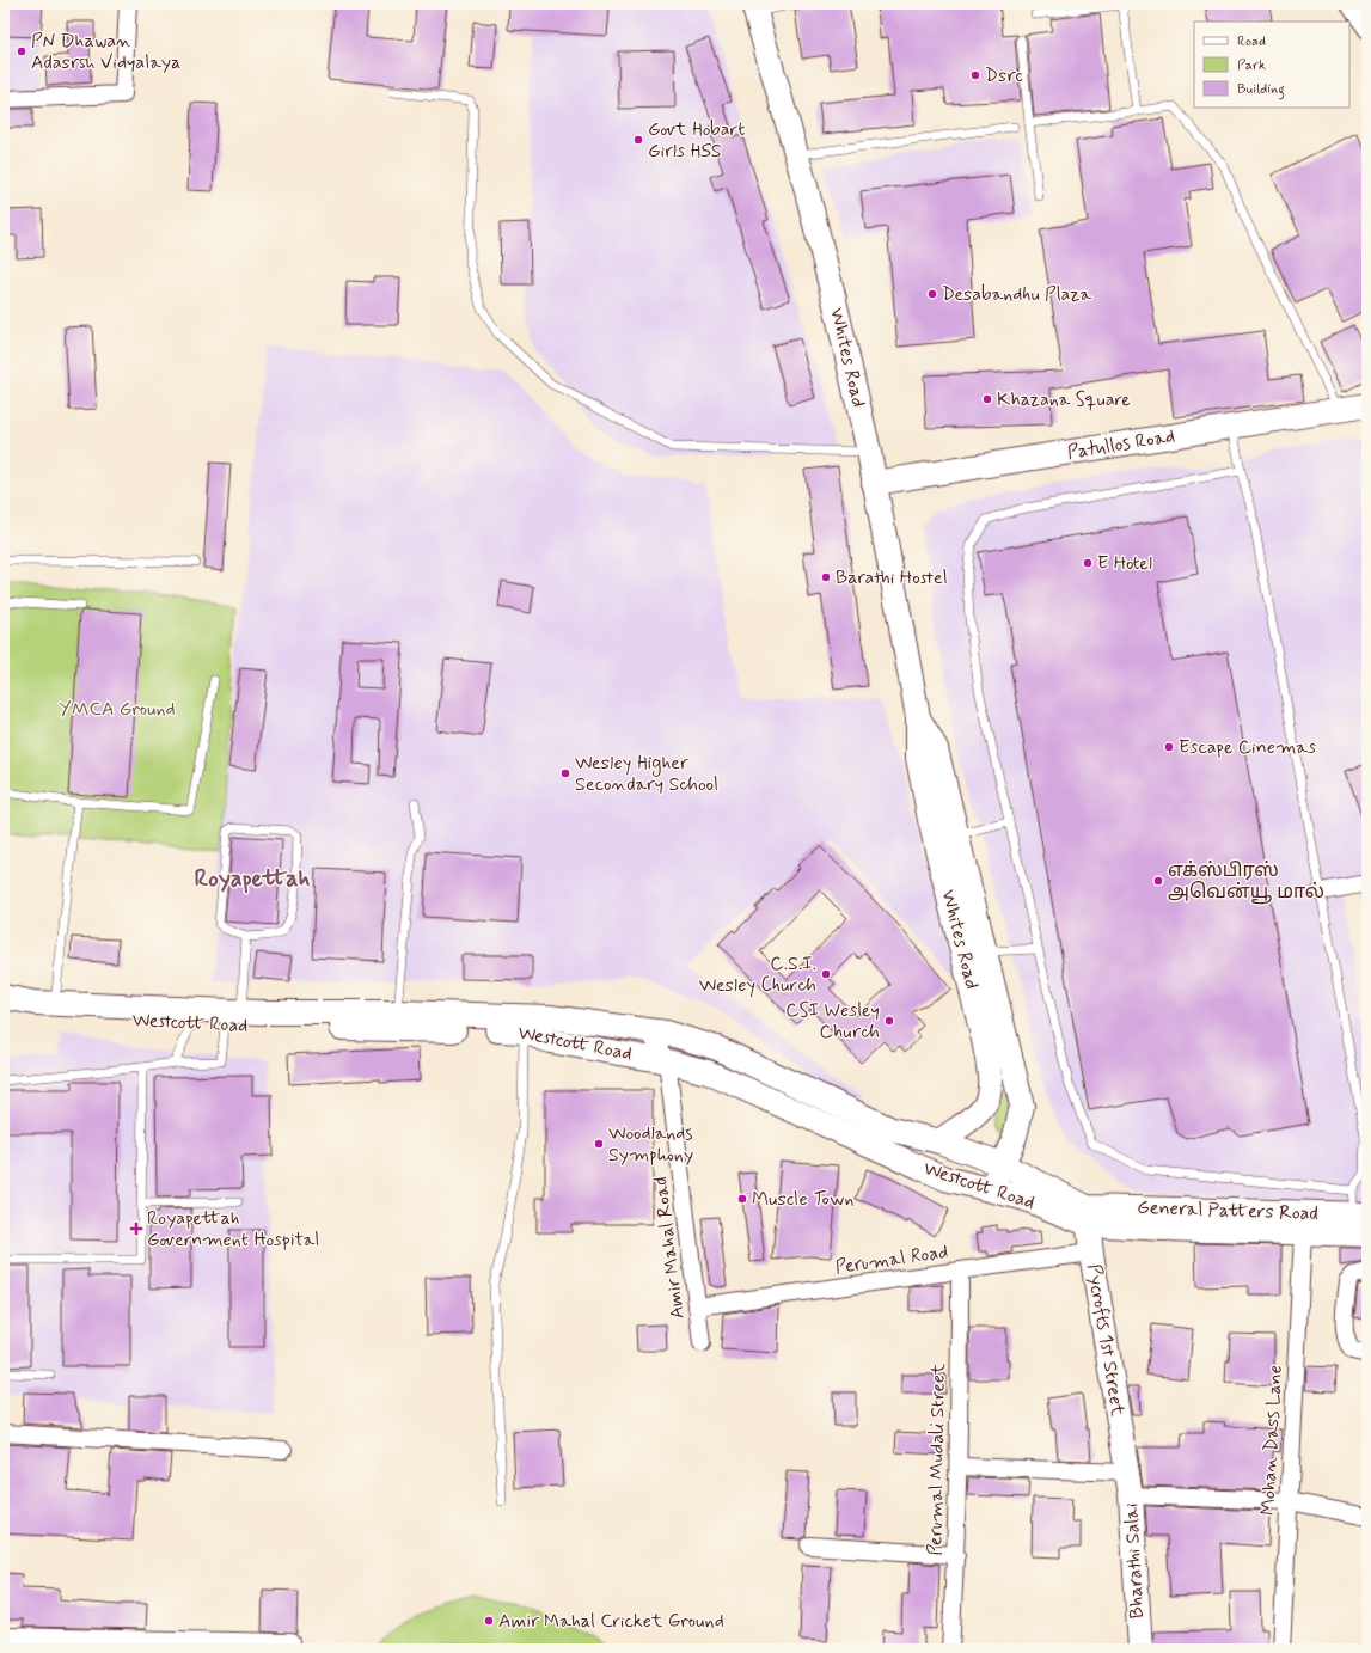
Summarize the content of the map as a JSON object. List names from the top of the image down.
{
  "streets": {
    "main road": [
      "Whites Road",
      "Patullos Road",
      "Westcott Road",
      "General Patters Road",
      "Pycrofts 1st Street",
      "Bharathi Salai"
    ],
    "street": [
      "Amir Mahal Road",
      "Perumal Road",
      "Mohan Dass Lane",
      "Perumal Mudali Street"
    ]
  },
  "crossings": [
    ["Whites Road", "Patullos Road"],
    ["Whites Road", "Westcott Road"],
    ["Westcott Road", "General Patters Road"],
    ["Westcott Road", "Amir Mahal Road"],
    ["Westcott Road", "Pycrofts 1st Street"],
    ["General Patters Road", "Pycrofts 1st Street"],
    ["General Patters Road", "Mohan Dass Lane"],
    ["Amir Mahal Road", "Perumal Road"],
    ["Perumal Road", "Pycrofts 1st Street"],
    ["Perumal Road", "Perumal Mudali Street"],
    ["Pycrofts 1st Street", "Bharathi Salai"]
  ],
  "districts": ["Royapettah"],
  "parks": ["YMCA Ground"],
  "places": {
    "other": [
      "PN Dhawan Adasrsh Vidyalaya",
      "Dsrc",
      "Govt Hobart Girls HSS",
      "Desabandhu Plaza",
      "Khazana Square",
      "E Hotel",
      "Barathi Hostel",
      "Escape Cinemas",
      "Wesley Higher Secondary School",
      "எக்ஸ்பிரஸ் அவென்யூ மால்",
      "C.S.I. Wesley Church",
      "CSI Wesley Church",
      "Woodlands Symphony",
      "Muscle Town",
      "Amir Mahal Cricket Ground"
    ],
    "health": ["Royapettah Government Hospital"]
  },
  "legend": ["Road", "Park", "Building"]
}
